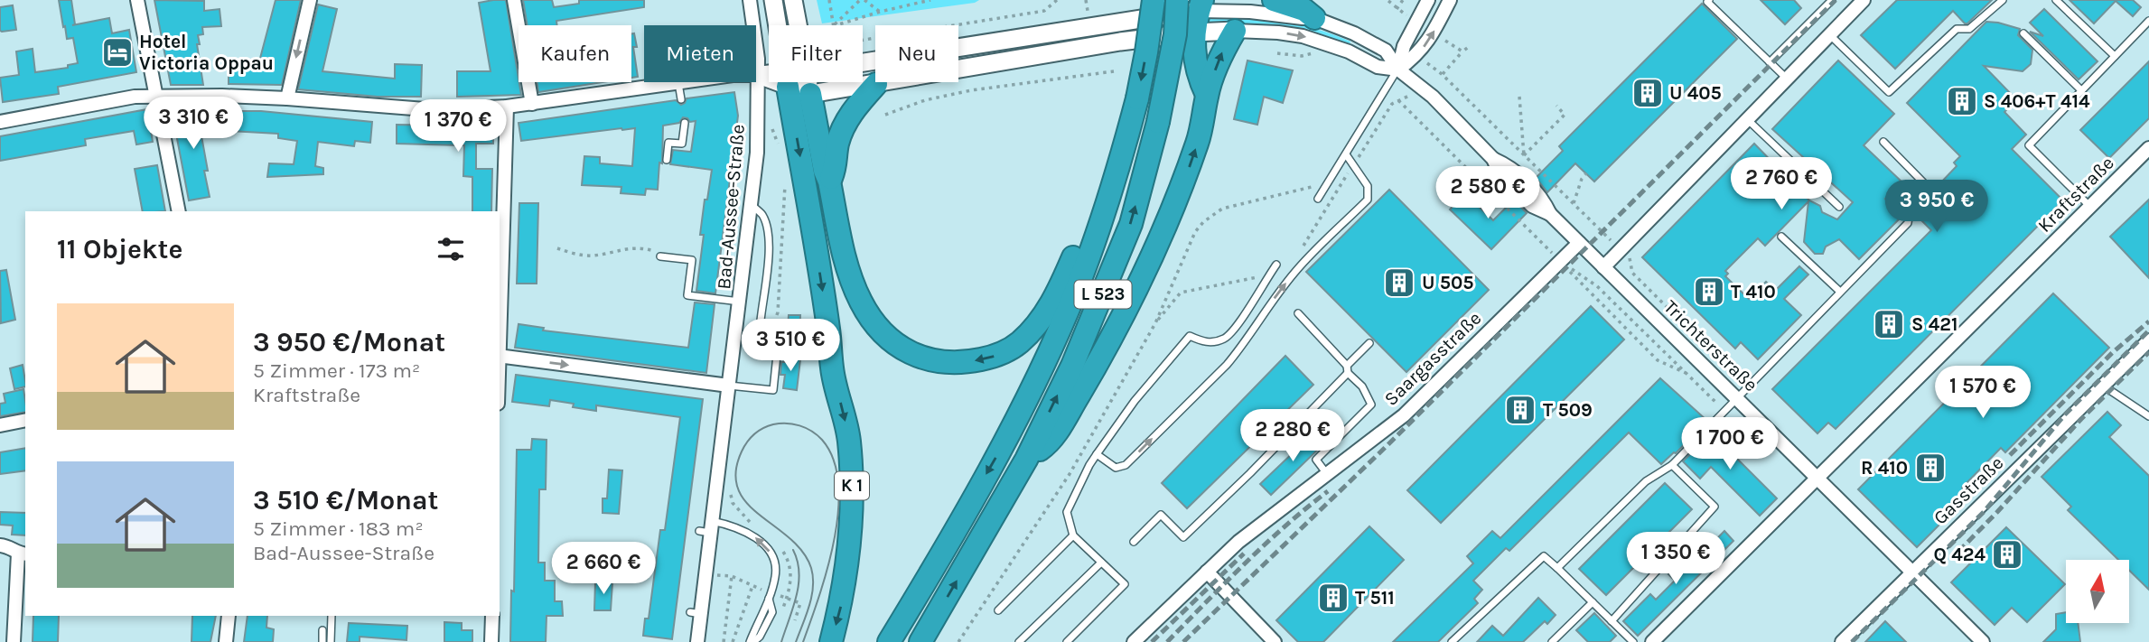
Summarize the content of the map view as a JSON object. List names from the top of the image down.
{
  "streets": {
    "highway": ["L 523", "K 1"],
    "street": [
      "Kraftstraße",
      "Bad-Aussee-Straße",
      "Trichterstraße",
      "Saargasstraße",
      "Gasstraße"
    ]
  },
  "crossings": [
    ["Kraftstraße", "Trichterstraße"],
    ["Trichterstraße", "Saargasstraße"],
    ["Trichterstraße", "Gasstraße"]
  ],
  "places": {
    "hotel": ["Hotel Victoria Oppau"],
    "building": [
      "U 405",
      "S 406+T 414",
      "U 505",
      "T 410",
      "S 421",
      "T 509",
      "R 410",
      "Q 424",
      "T 511"
    ]
  },
  "north": "top",
  "page": {
    "chip": [
      "Kaufen",
      "Mieten",
      "Filter",
      "Neu"
    ],
    "price": [
      "3 310 €",
      "1 370 €",
      "2 760 €",
      "2 580 €",
      "3 950 €",
      "3 510 €",
      "1 570 €",
      "2 280 €",
      "1 700 €",
      "1 350 €",
      "2 660 €"
    ],
    "heading": "11 Objekte",
    "list": [
      {
        "name": "3 950 €/Monat",
        "note": "5 Zimmer · 173 m² · Kraftstraße"
      },
      {
        "name": "3 510 €/Monat",
        "note": "5 Zimmer · 183 m² · Bad-Aussee-Straße"
      }
    ]
  }
}
